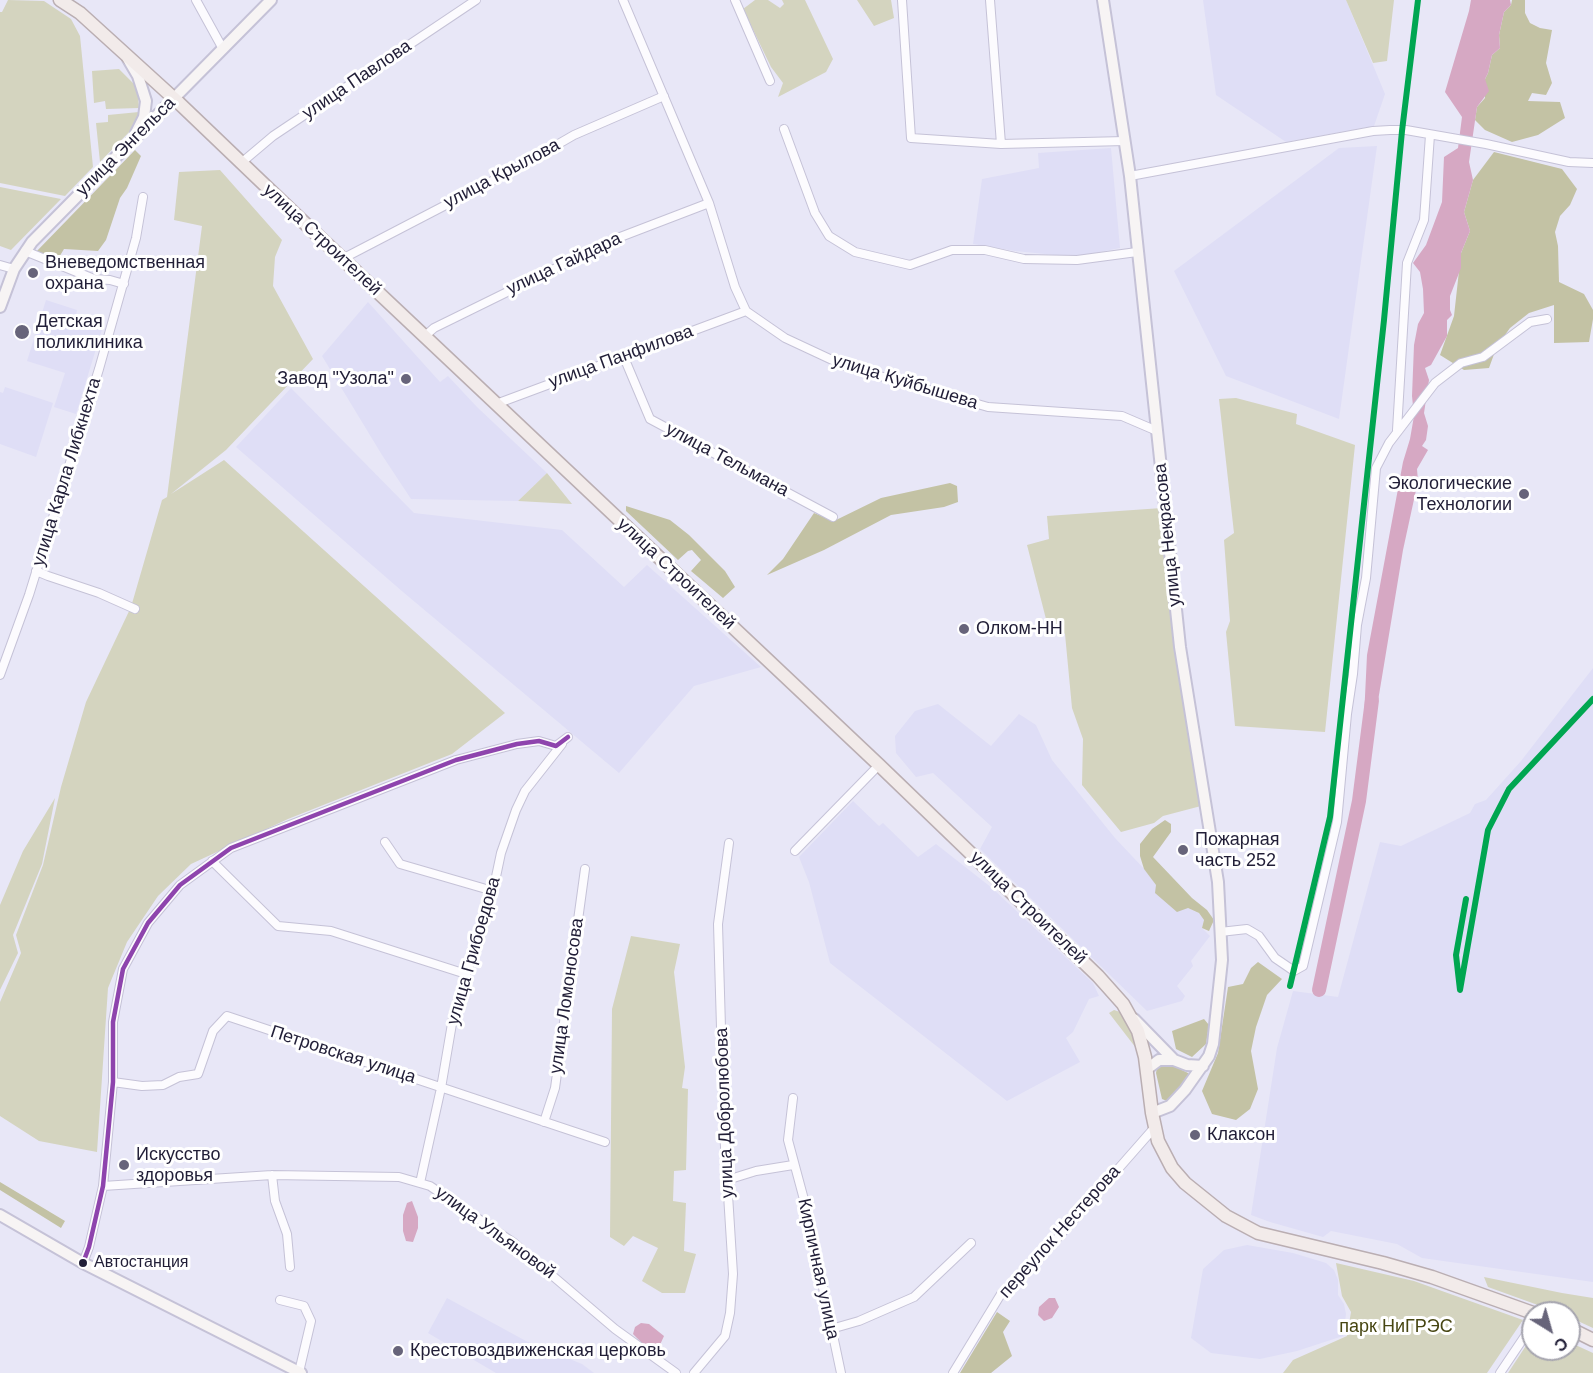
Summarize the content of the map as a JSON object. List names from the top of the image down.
{
  "streets": {
    "main road": ["улица Строителей"],
    "street": [
      "улица Павлова",
      "улица Энгельса",
      "улица Крылова",
      "улица Гайдара",
      "улица Панфилова",
      "улица Куйбышева",
      "улица Тельмана",
      "улица Карла Либкнехта",
      "улица Некрасова",
      "улица Грибоедова",
      "улица Ломоносова",
      "Петровская улица",
      "улица Добролюбова",
      "переулок Нестерова",
      "улица Ульяновой",
      "Кирпичная улица"
    ]
  },
  "crossings": [
    ["улица Павлова", "улица Строителей"],
    ["улица Энгельса", "улица Строителей"],
    ["улица Крылова", "улица Строителей"],
    ["улица Строителей", "улица Гайдара"],
    ["улица Строителей", "улица Панфилова"],
    ["улица Строителей", "улица Некрасова"],
    ["улица Строителей", "переулок Нестерова"],
    ["улица Панфилова", "улица Куйбышева"],
    ["улица Панфилова", "улица Тельмана"],
    ["улица Куйбышева", "улица Некрасова"],
    ["улица Грибоедова", "Петровская улица"],
    ["улица Грибоедова", "улица Ульяновой"],
    ["улица Ломоносова", "Петровская улица"]
  ],
  "parks": ["парк НиГРЭС"],
  "places": [
    "Вневедомственная охрана",
    "Детская поликлиника",
    "Завод \"Узола\"",
    "Экологические Технологии",
    "Олком-НН",
    "Пожарная часть 252",
    "Клаксон",
    "Искусство здоровья",
    "Автостанция",
    "Крестовоздвиженская церковь"
  ],
  "north": "bottom right"
}
